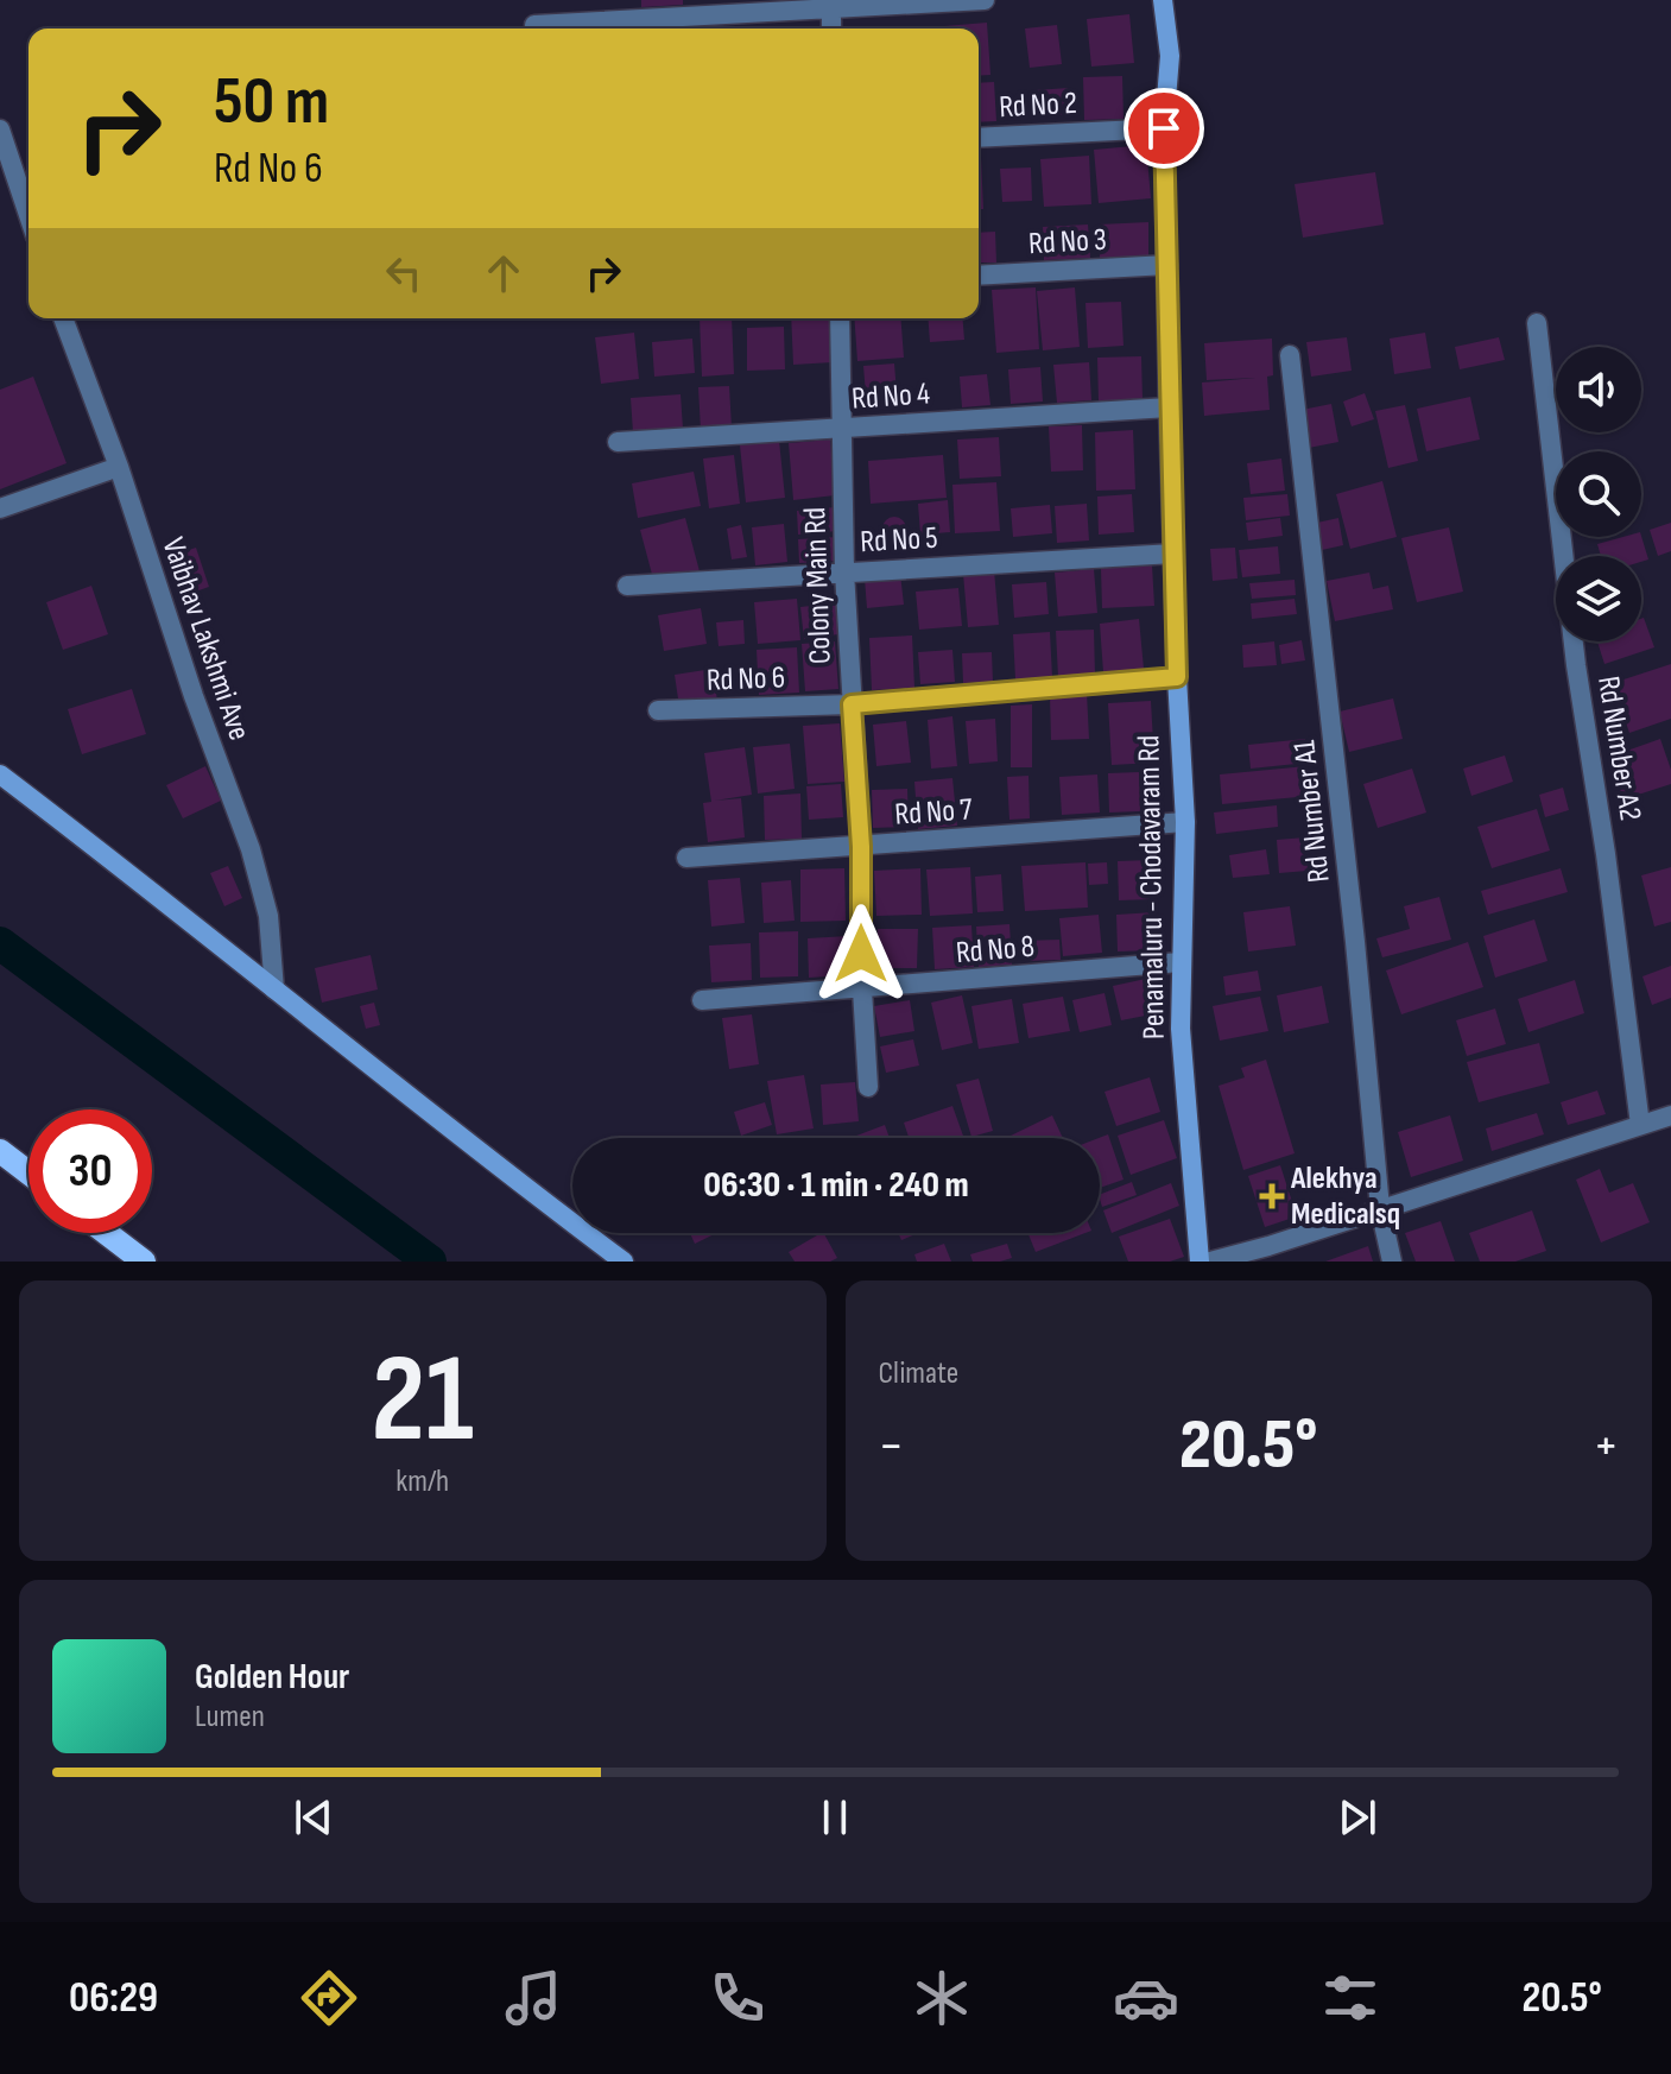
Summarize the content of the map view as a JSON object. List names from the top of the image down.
{
  "streets": {
    "main road": ["Penamaluru - Chodavaram Rd"],
    "street": [
      "Rd No 2",
      "Rd No 3",
      "Rd No 4",
      "Rd No 5",
      "Colony Main Rd",
      "Vaibhav Lakshmi Ave",
      "Rd No 6",
      "Rd Number A2",
      "Rd Number A1",
      "Rd No 7",
      "Rd No 8"
    ]
  },
  "crossings": [
    ["Rd No 2", "Penamaluru - Chodavaram Rd"],
    ["Rd No 3", "Penamaluru - Chodavaram Rd"],
    ["Rd No 4", "Colony Main Rd"],
    ["Rd No 4", "Penamaluru - Chodavaram Rd"],
    ["Rd No 5", "Colony Main Rd"],
    ["Rd No 5", "Penamaluru - Chodavaram Rd"],
    ["Colony Main Rd", "Rd No 6"],
    ["Colony Main Rd", "Rd No 7"],
    ["Colony Main Rd", "Rd No 8"],
    ["Rd No 6", "Penamaluru - Chodavaram Rd"],
    ["Rd No 7", "Penamaluru - Chodavaram Rd"],
    ["Penamaluru - Chodavaram Rd", "Rd No 8"]
  ],
  "places": {
    "health": ["Alekhya Medicalsq"]
  },
  "page": {
    "turn": ["50 m", "Rd No 6"],
    "limit": "30",
    "trip": "06:30 · 1 min · 240 m",
    "tile": [
      ["21", "km/h"],
      "Climate"
    ],
    "heat": ["−", "20.5°", "+"],
    "song": ["Golden Hour", "Lumen"],
    "tabs": ["06:29", "20.5°"]
  }
}
